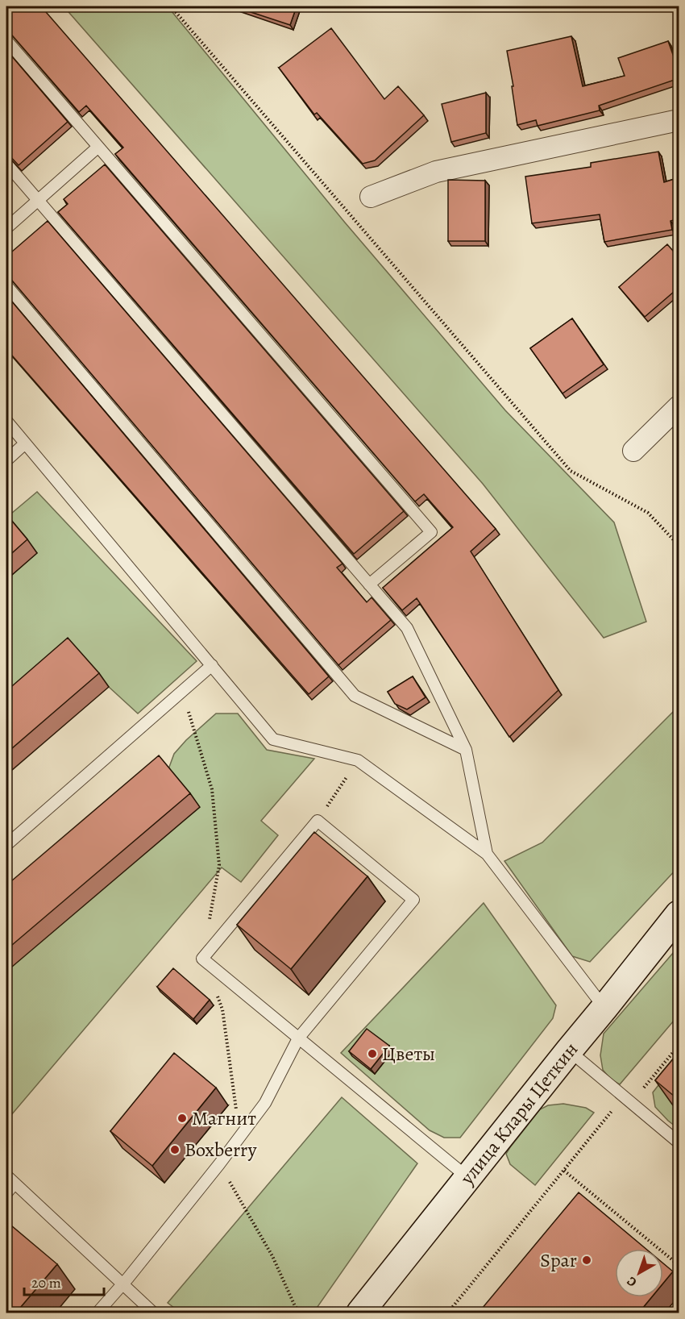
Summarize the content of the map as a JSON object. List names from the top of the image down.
{
  "streets": {
    "main road": ["улица Клары Цеткин"]
  },
  "places": [
    "Цветы",
    "Магнит",
    "Boxberry",
    "Spar"
  ],
  "scale_bar": "20 m",
  "north": "bottom left"
}
